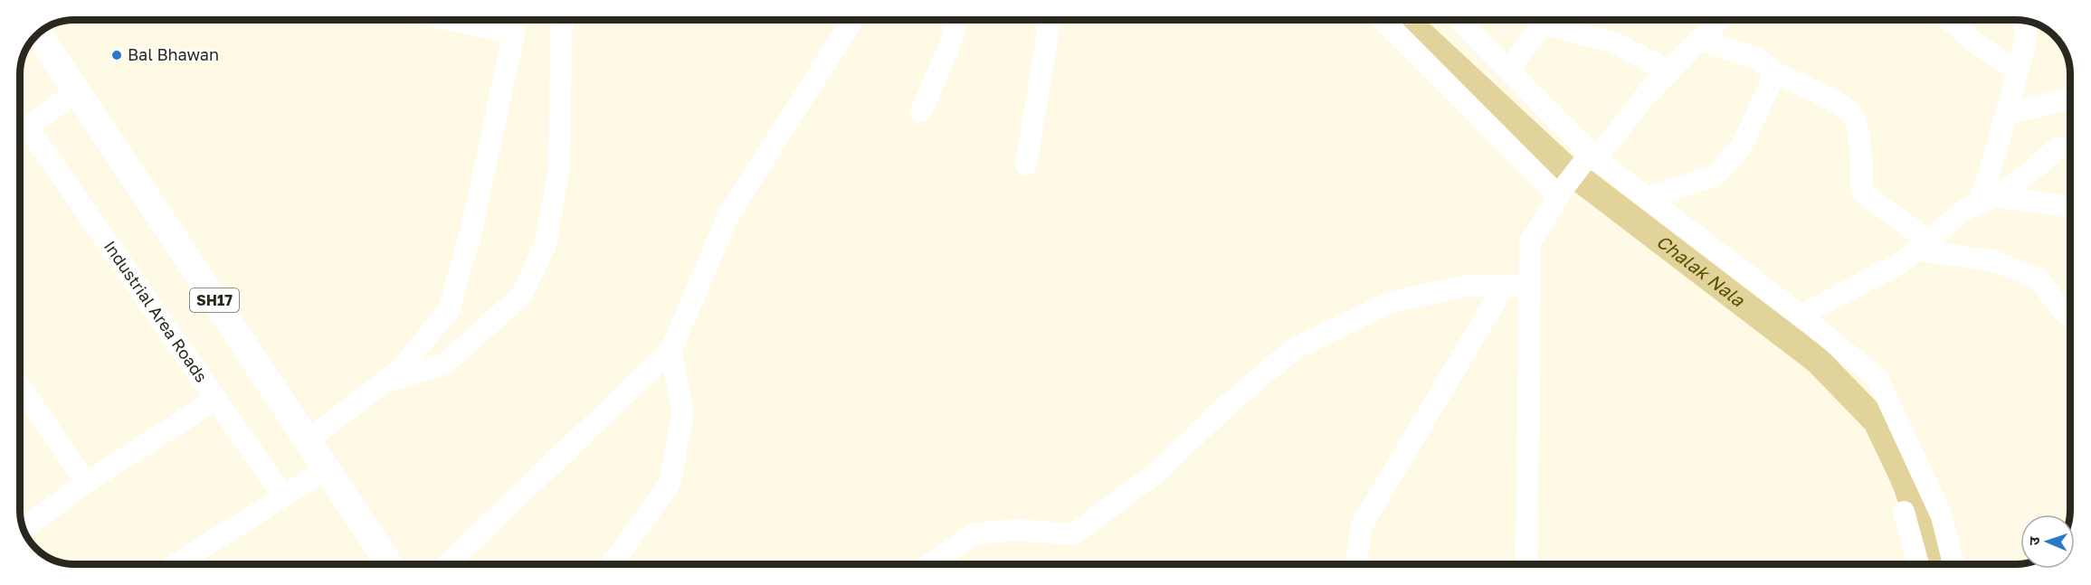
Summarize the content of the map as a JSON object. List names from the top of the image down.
{
  "streets": {
    "main road": ["SH17"],
    "street": ["Industrial Area Roads"]
  },
  "crossings": [
    ["SH17", "Industrial Area Roads"]
  ],
  "water": ["Chalak Nala"],
  "places": ["Bal Bhawan"],
  "north": "left"
}
